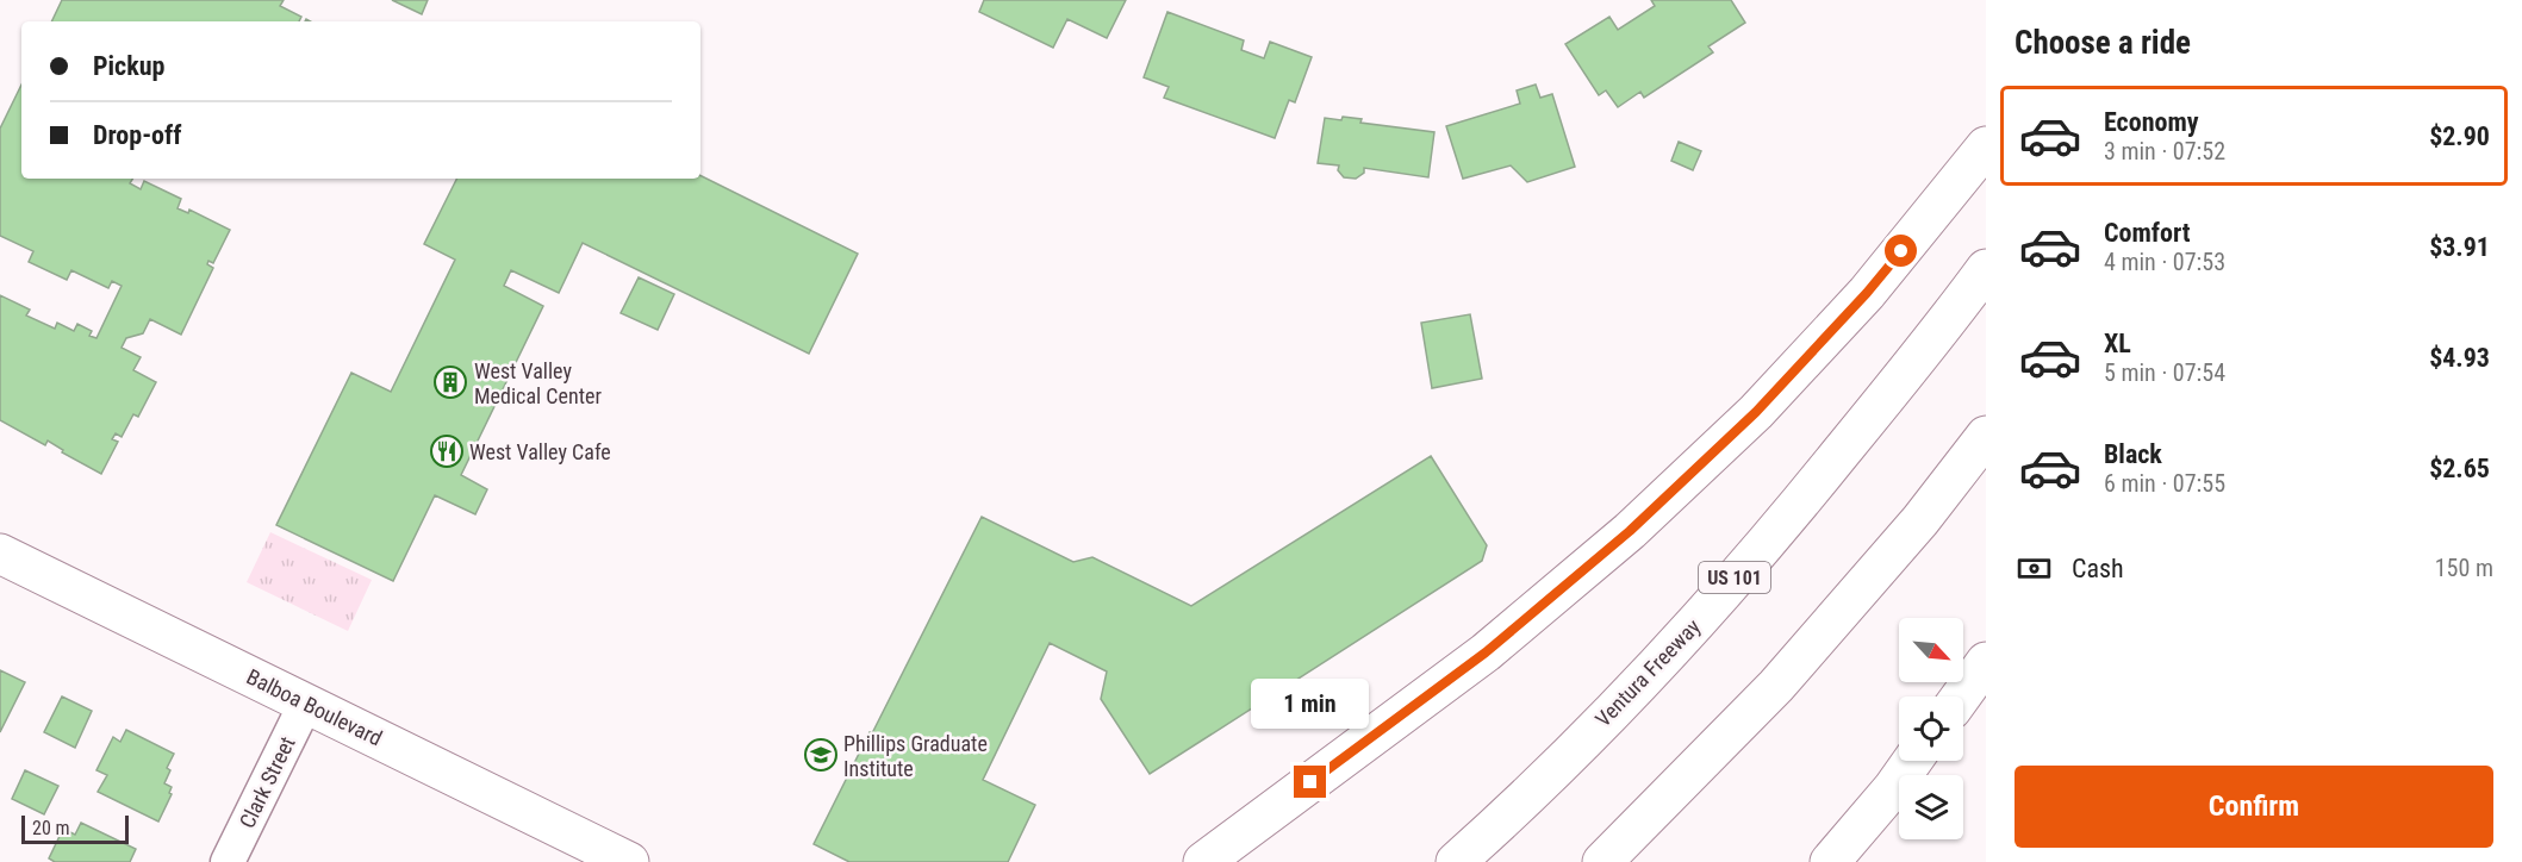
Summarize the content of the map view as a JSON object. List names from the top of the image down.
{
  "streets": {
    "main road": ["US 101", "Ventura Freeway", "Balboa Boulevard"],
    "street": ["Clark Street"]
  },
  "crossings": [
    ["Balboa Boulevard", "Clark Street"]
  ],
  "places": {
    "building": ["West Valley Medical Center"],
    "restaurant": ["West Valley Cafe"],
    "school or university": ["Phillips Graduate Institute"]
  },
  "scale_bar": "20 m",
  "north": "bottom right",
  "page": {
    "heading": "Choose a ride",
    "banner": ["Pickup", "Drop-off"],
    "list": [
      {
        "name": "Economy",
        "note": "3 min · 07:52",
        "value": "$2.90"
      },
      {
        "name": "Comfort",
        "note": "4 min · 07:53",
        "value": "$3.91"
      },
      {
        "name": "XL",
        "note": "5 min · 07:54",
        "value": "$4.93"
      },
      {
        "name": "Black",
        "note": "6 min · 07:55",
        "value": "$2.65"
      }
    ],
    "pay": ["Cash", "150 m"],
    "bubble": "1 min",
    "buttons": "Confirm",
    "scale": "20 m"
  }
}
